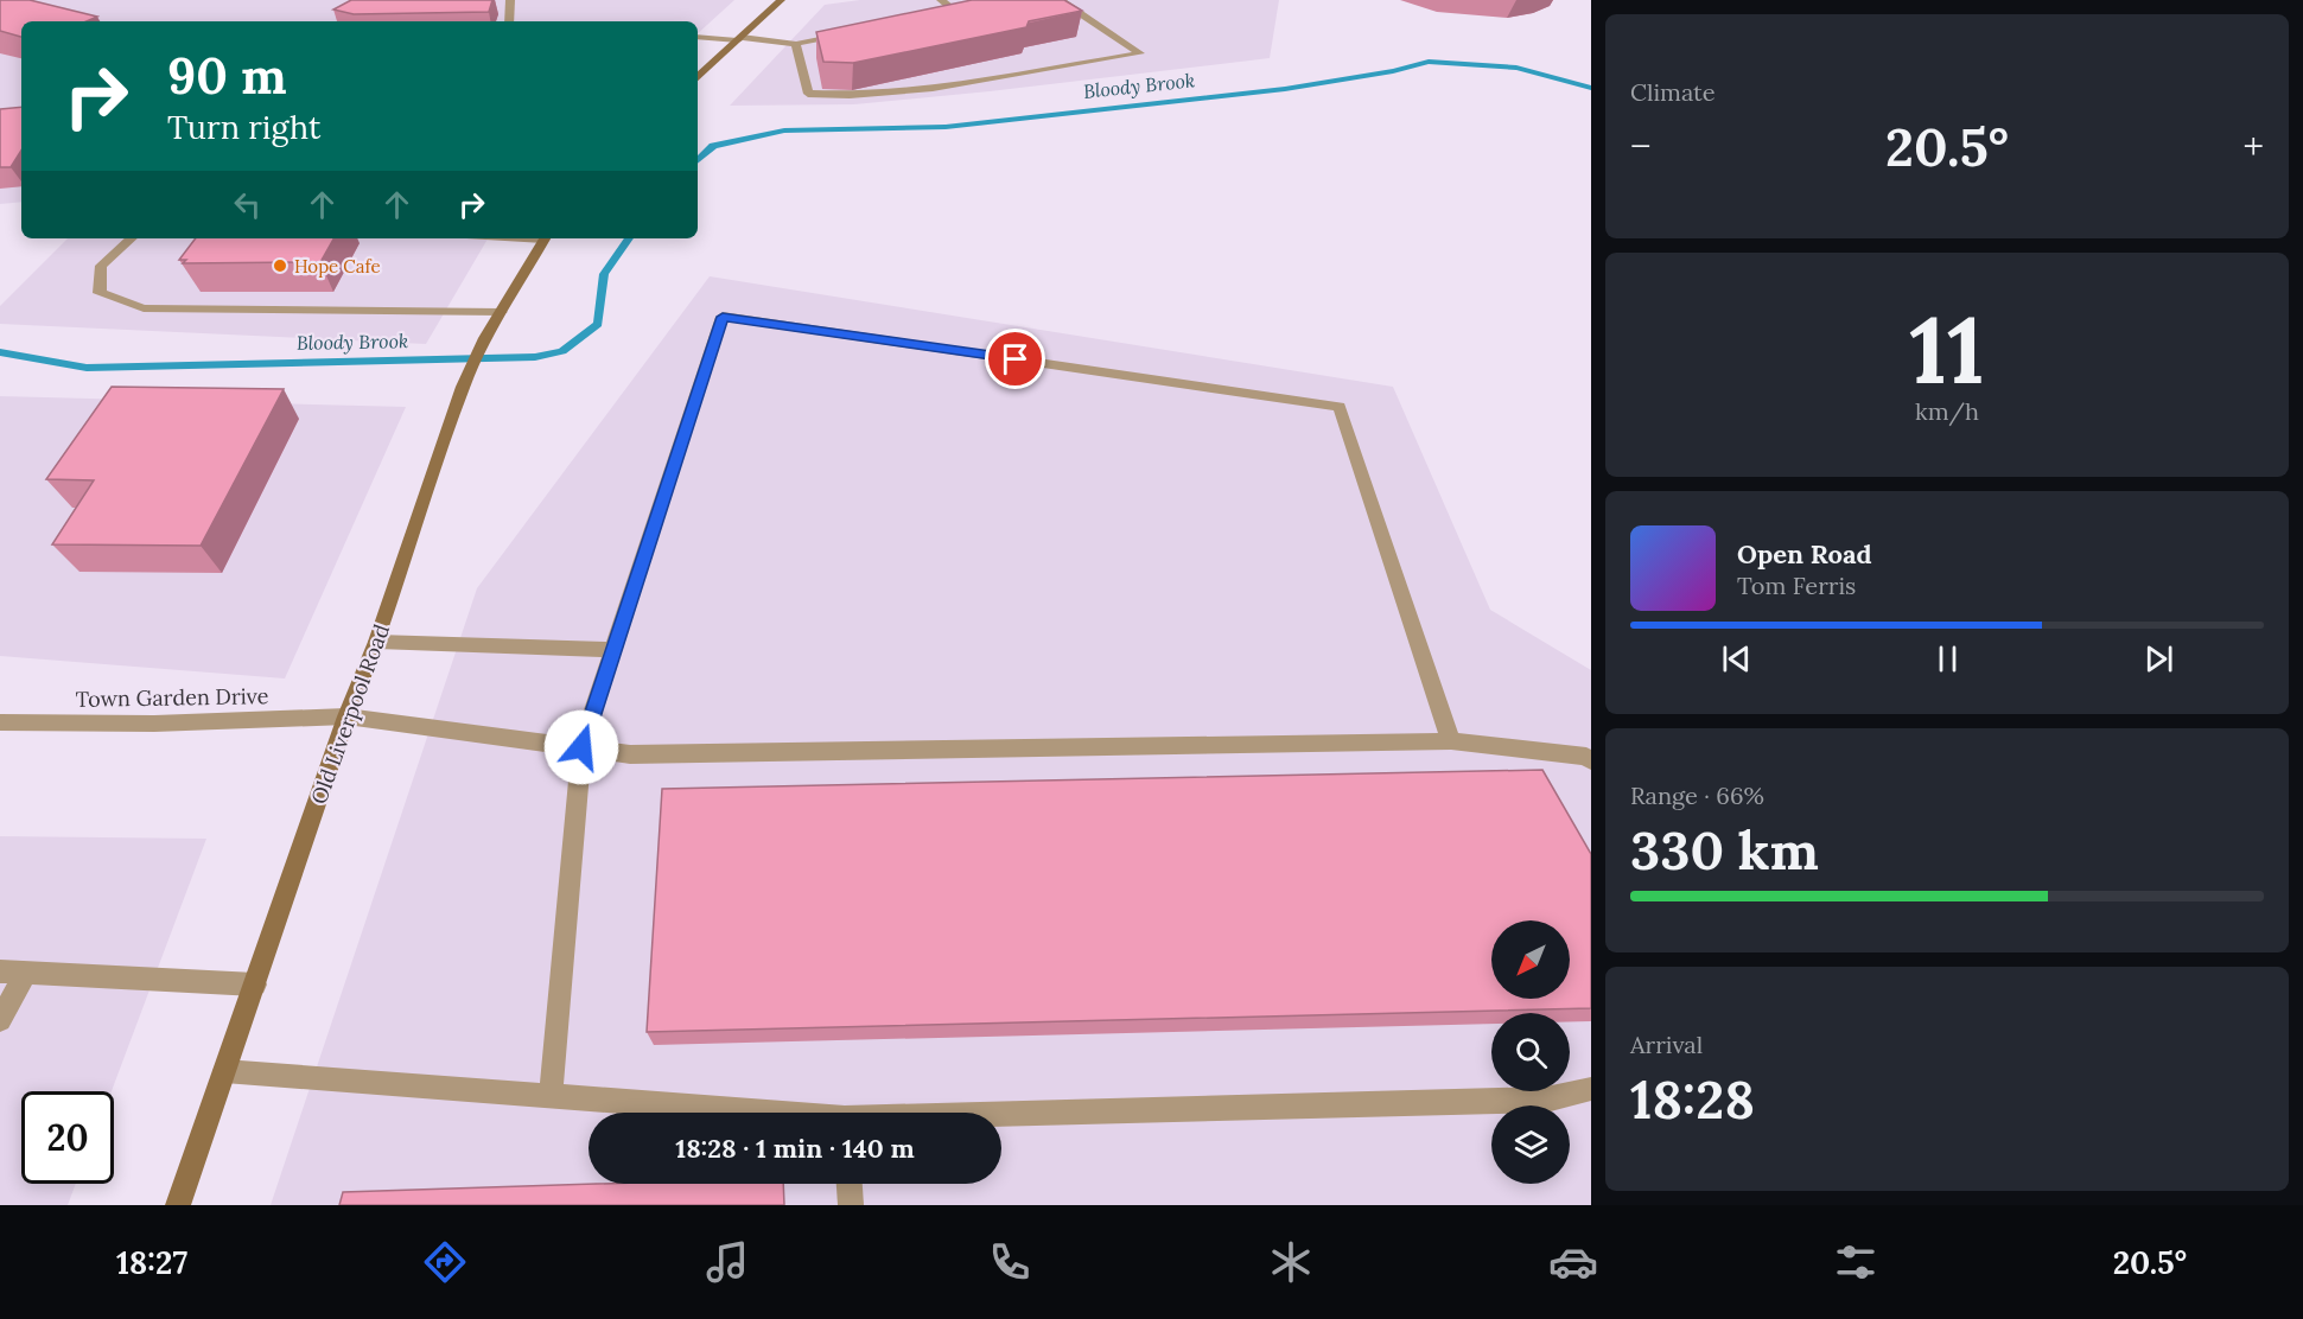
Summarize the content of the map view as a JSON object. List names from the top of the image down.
{
  "streets": {
    "main road": ["Old Liverpool Road"],
    "street": ["Town Garden Drive"]
  },
  "crossings": [
    ["Town Garden Drive", "Old Liverpool Road"]
  ],
  "water": ["Bloody Brook"],
  "places": ["Hope Cafe"],
  "north": "bottom left",
  "page": {
    "tile": [
      "Climate",
      ["11", "km/h"],
      ["Range · 66%", "330 km"],
      ["Arrival", "18:28"]
    ],
    "turn": ["90 m", "Turn right"],
    "heat": ["−", "20.5°", "+"],
    "song": ["Open Road", "Tom Ferris"],
    "limit": "20",
    "trip": "18:28 · 1 min · 140 m",
    "tabs": ["18:27", "20.5°"]
  }
}
